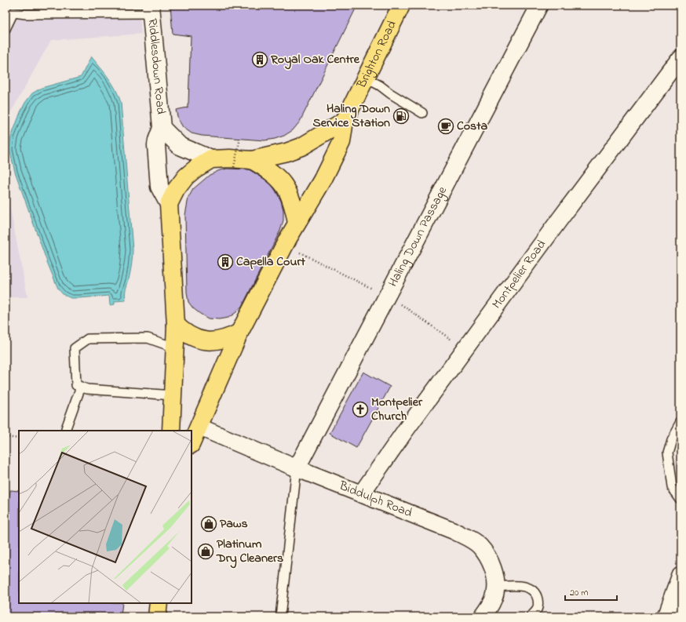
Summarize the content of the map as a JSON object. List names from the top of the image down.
{
  "streets": {
    "main road": ["Brighton Road"],
    "street": [
      "Riddlesdown Road",
      "Haling Down Passage",
      "Montpelier Road",
      "Biddulph Road"
    ]
  },
  "crossings": [
    ["Brighton Road", "Biddulph Road"],
    ["Haling Down Passage", "Biddulph Road"],
    ["Montpelier Road", "Biddulph Road"]
  ],
  "places": {
    "building": ["Royal Oak Centre", "Capella Court"],
    "fuel station": ["Haling Down Service Station"],
    "cafe": ["Costa"],
    "church": ["Montpelier Church"],
    "shop": ["Paws", "Platinum Dry Cleaners"]
  },
  "scale_bar": "20 m"
}
